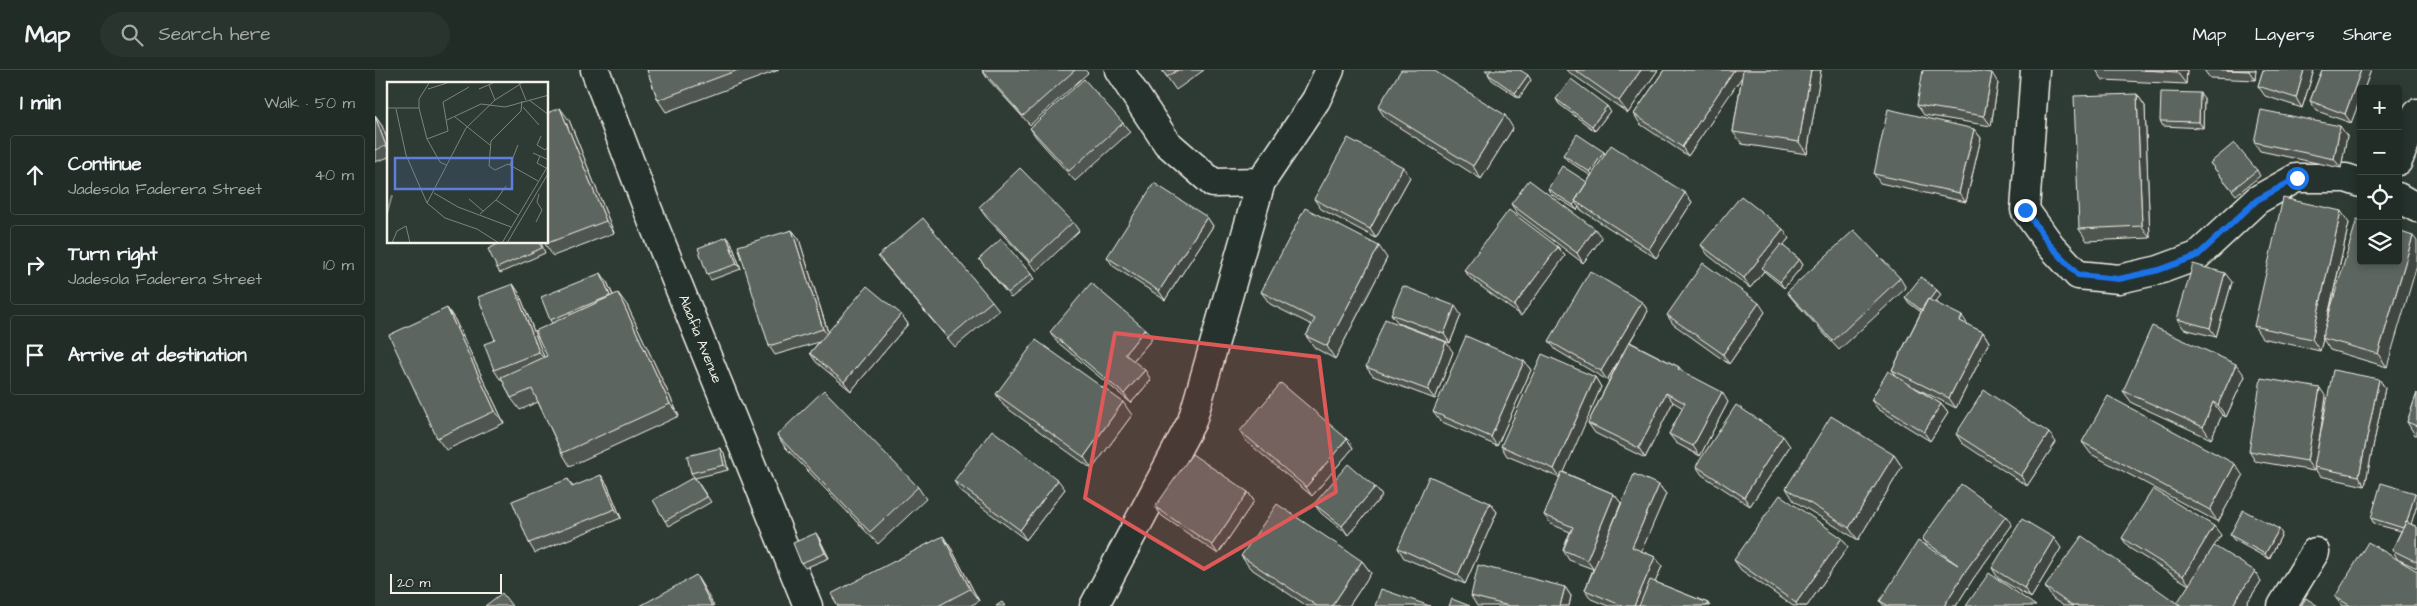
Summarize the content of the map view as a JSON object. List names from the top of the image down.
{
  "streets": {
    "street": ["Alaafia Avenue"]
  },
  "scale_bar": "20 m",
  "page": {
    "header": "Map",
    "search": "Search here",
    "nav": ["Map", "Layers", "Share"],
    "heading": ["1 min", "Walk · 50 m"],
    "map_buttons": ["+", "−"],
    "list": [
      ["Continue", "Jadesola Faderera Street", "40 m"],
      ["Turn right", "Jadesola Faderera Street", "10 m"],
      "Arrive at destination"
    ],
    "scale": "20 m"
  }
}
